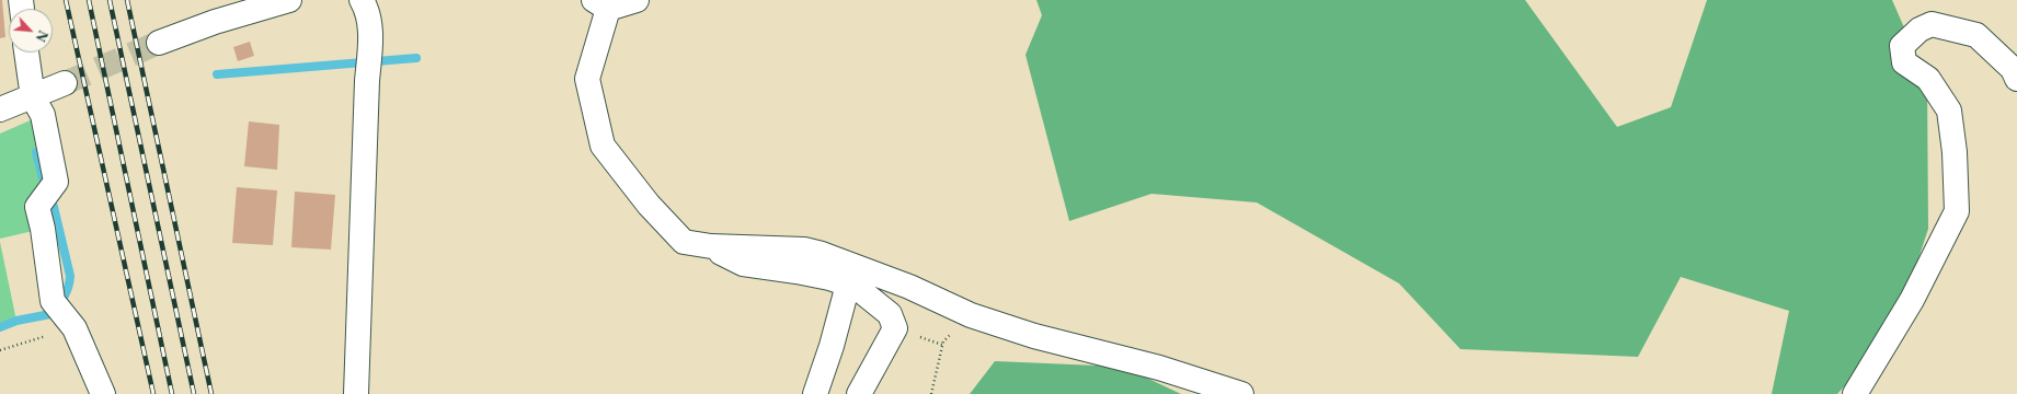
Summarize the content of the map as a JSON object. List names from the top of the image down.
{
  "north": "bottom right"
}
